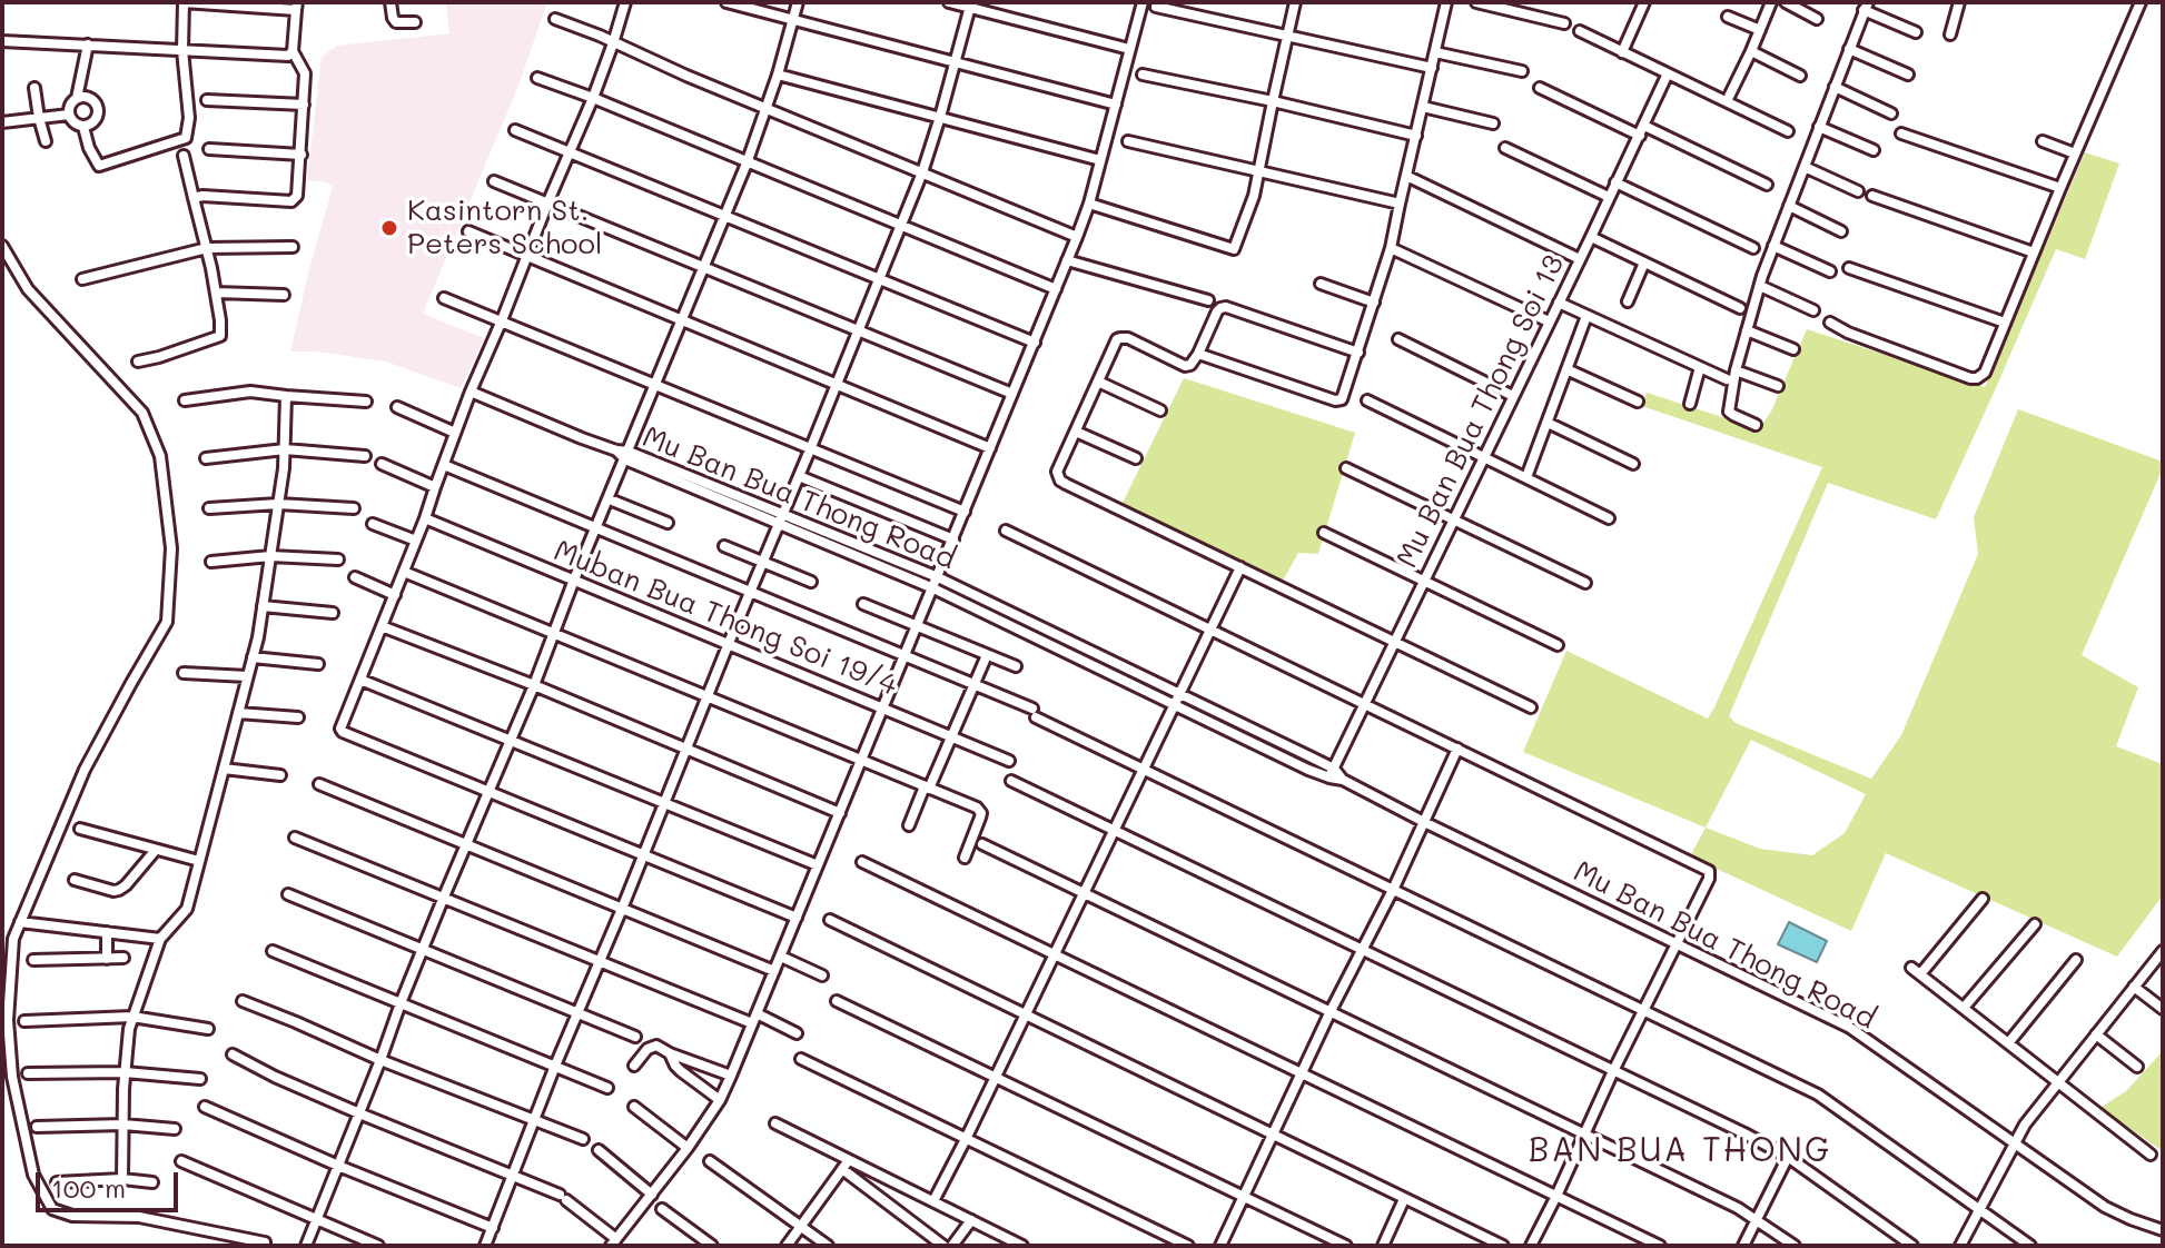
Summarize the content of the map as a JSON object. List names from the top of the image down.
{
  "streets": {
    "street": ["Mu Ban Bua Thong Soi 13", "Mu Ban Bua Thong Road", "Muban Bua Thong Soi 19/4"]
  },
  "crossings": [
    ["Mu Ban Bua Thong Soi 13", "Mu Ban Bua Thong Road"]
  ],
  "districts": ["BAN BUA THONG"],
  "places": ["Kasintorn St. Peters School"],
  "scale_bar": "100 m"
}
